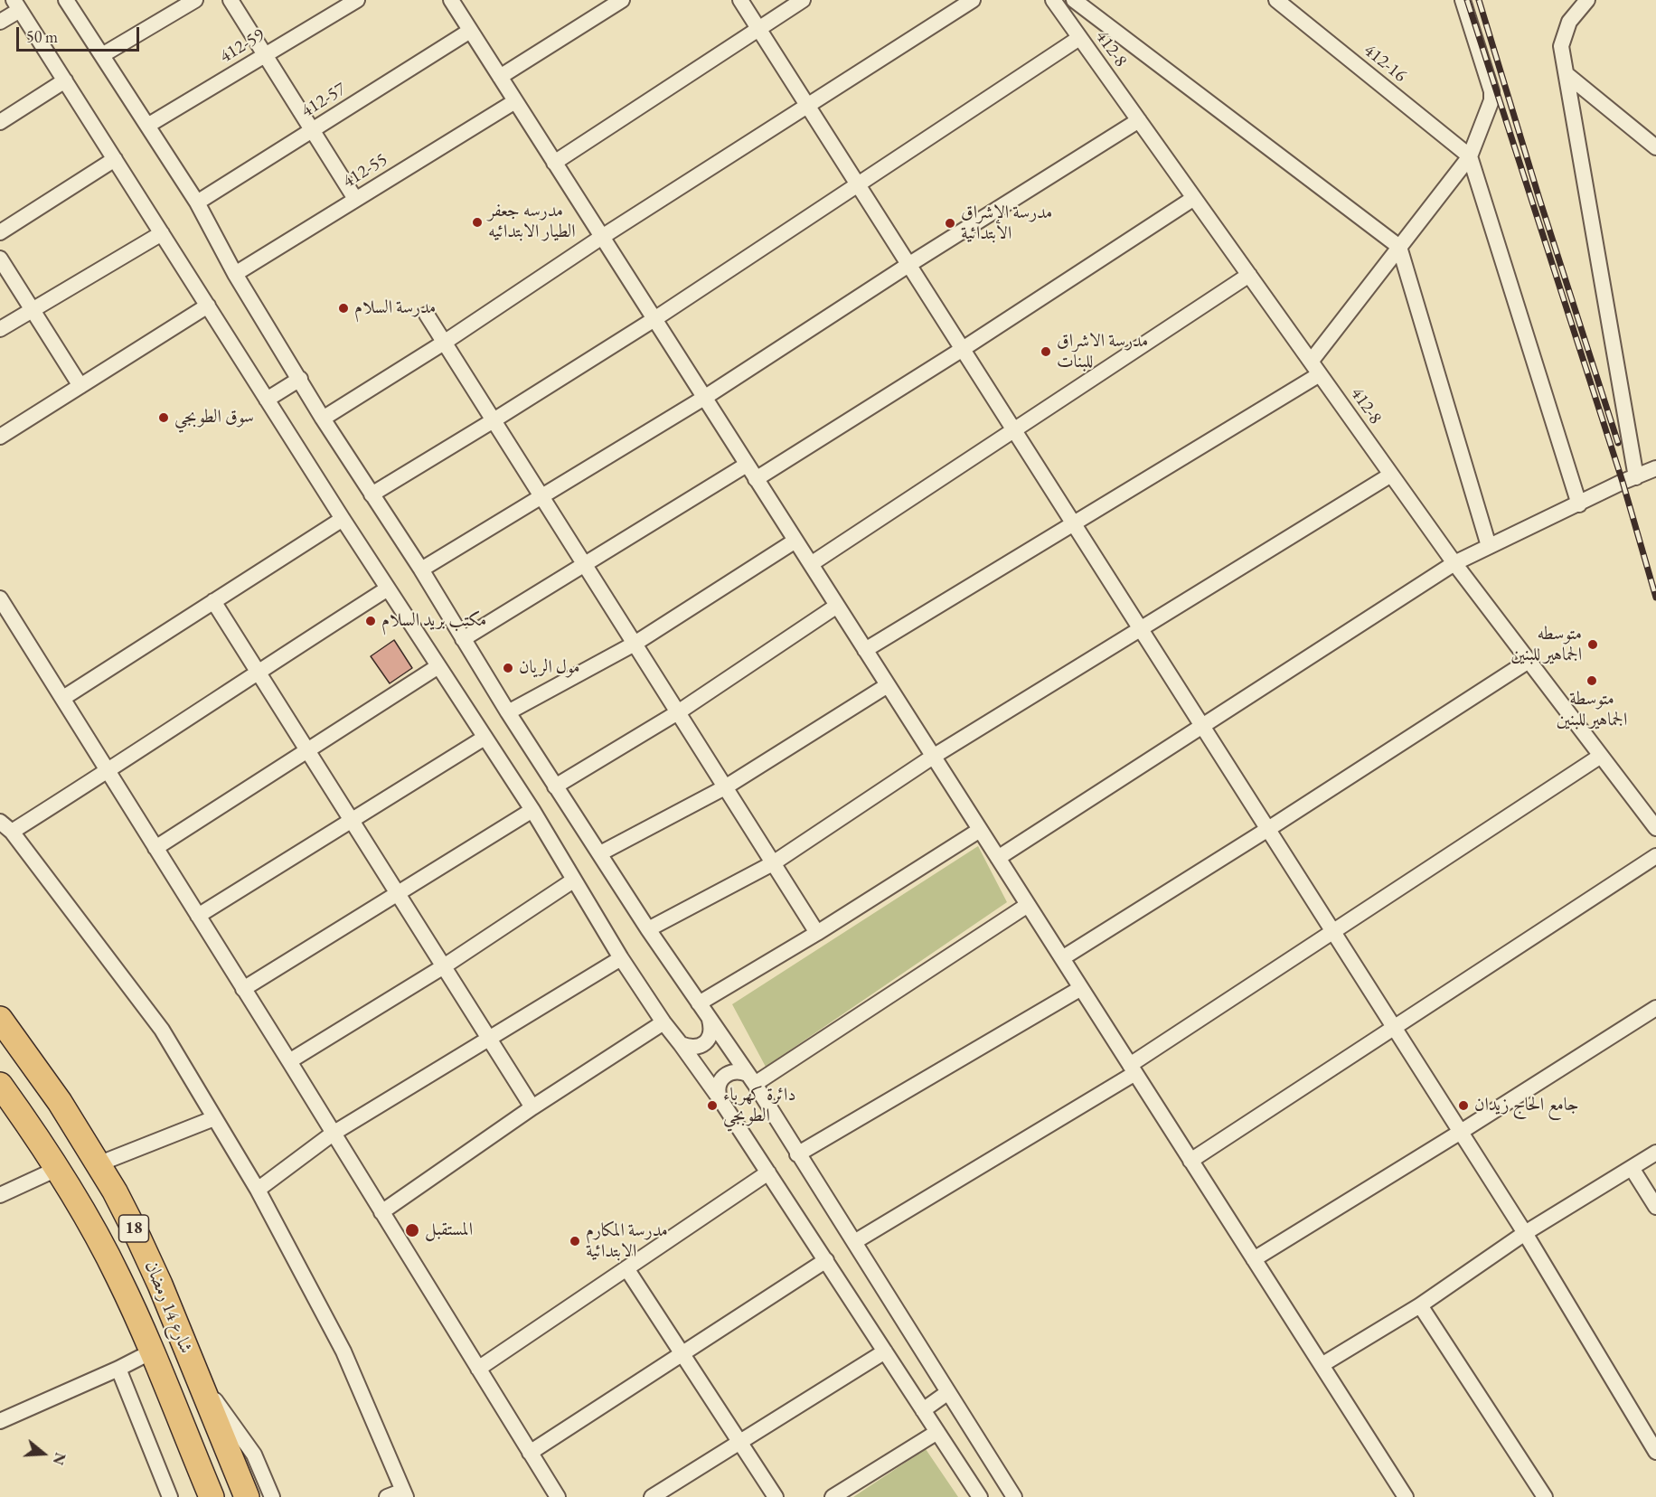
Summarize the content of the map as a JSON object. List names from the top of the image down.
{
  "streets": {
    "main road": ["18", "شارع 14 رمضان"],
    "street": [
      "412-59",
      "412-8",
      "412-16",
      "412-57",
      "412-55"
    ]
  },
  "places": [
    "مدرسه جعفر الطيار الابتدائيه",
    "مدرسة الإشراق الابتدائية",
    "مدرسة السلام",
    "مدرسة الاشراق للبنات",
    "سوق الطوبجي",
    "مكتب بريد السلام",
    "متوسطه الجماهير للبنين",
    "مول الريان",
    "متوسطة الجماهير للبنين",
    "دائرة كهرباء الطوبجي",
    "جامع الحاج زيدان",
    "المستقبل",
    "مدرسة المكارم الابتدائية"
  ],
  "scale_bar": "50 m",
  "north": "right"
}
